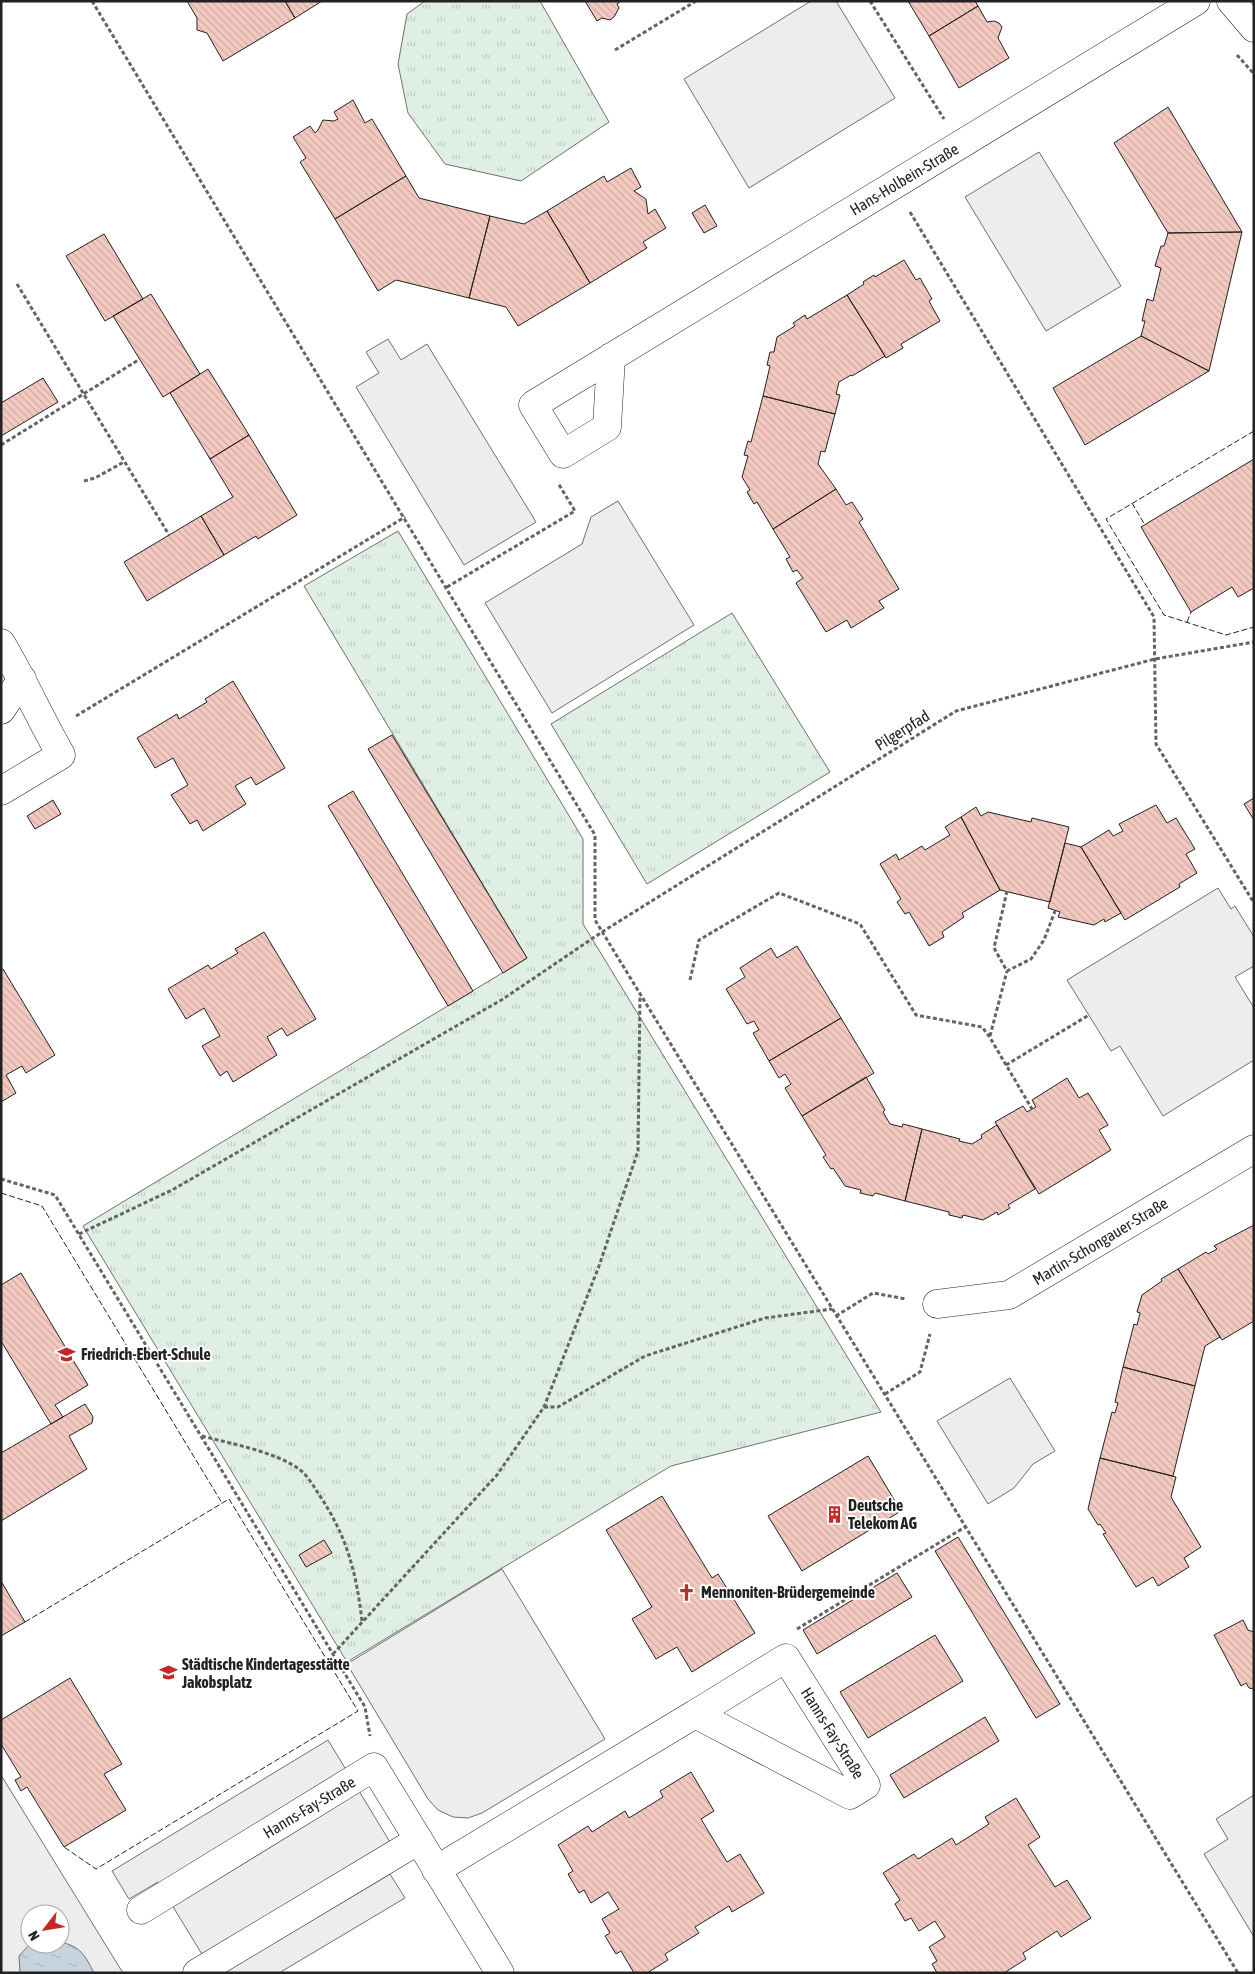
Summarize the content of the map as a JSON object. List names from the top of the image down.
{
  "streets": {
    "street": ["Hans-Holbein-Straße", "Martin-Schongauer-Straße", "Hanns-Fay-Straße"],
    "path": ["Pilgerpfad"]
  },
  "places": {
    "school or university": ["Friedrich-Ebert-Schule", "Städtische Kindertagesstätte Jakobsplatz"],
    "building": ["Deutsche Telekom AG"],
    "church": ["Mennoniten-Brüdergemeinde"]
  },
  "north": "bottom left"
}
